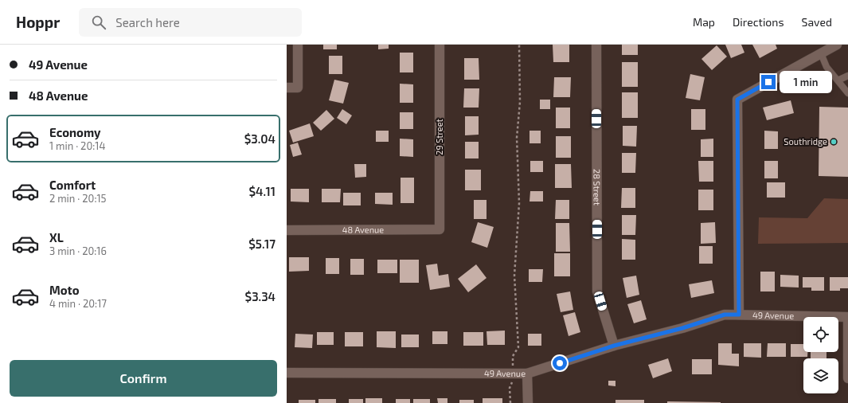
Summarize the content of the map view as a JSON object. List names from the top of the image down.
{
  "streets": {
    "street": [
      "29 Street",
      "28 Street",
      "48 Avenue",
      "49 Avenue"
    ]
  },
  "crossings": [
    ["29 Street", "48 Avenue"],
    ["28 Street", "49 Avenue"]
  ],
  "places": ["Southridge"],
  "page": {
    "header": "Hoppr",
    "search": "Search here",
    "nav": ["Map", "Directions", "Saved"],
    "banner": ["49 Avenue", "48 Avenue"],
    "bubble": "1 min",
    "list": [
      {
        "name": "Economy",
        "note": "1 min · 20:14",
        "value": "$3.04"
      },
      {
        "name": "Comfort",
        "note": "2 min · 20:15",
        "value": "$4.11"
      },
      {
        "name": "XL",
        "note": "3 min · 20:16",
        "value": "$5.17"
      },
      {
        "name": "Moto",
        "note": "4 min · 20:17",
        "value": "$3.34"
      }
    ],
    "buttons": "Confirm"
  }
}
